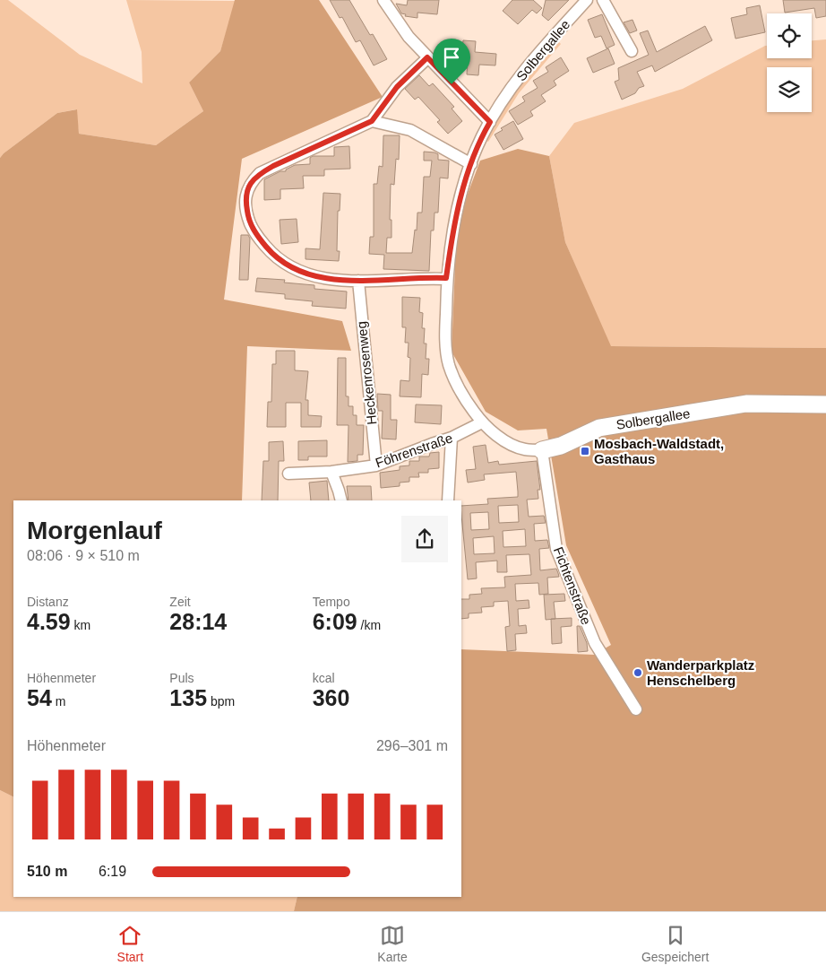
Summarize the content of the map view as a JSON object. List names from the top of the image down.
{
  "streets": {
    "street": [
      "Solbergallee",
      "Heckenrosenweg",
      "Föhrenstraße",
      "Fichtenstraße"
    ]
  },
  "crossings": [
    ["Solbergallee", "Föhrenstraße"],
    ["Solbergallee", "Fichtenstraße"],
    ["Heckenrosenweg", "Föhrenstraße"]
  ],
  "places": {
    "transit": ["Mosbach-Waldstadt, Gasthaus"],
    "other": ["Wanderparkplatz Henschelberg"]
  },
  "page": {
    "heading": ["Morgenlauf", "08:06 · 9 × 510 m"],
    "stats": [
      ["Distanz", "4.59 km"],
      ["Zeit", "28:14"],
      ["Tempo", "6:09 /km"],
      ["Höhenmeter", "54 m"],
      ["Puls", "135 bpm"],
      ["kcal", "360"]
    ],
    "chart": ["Höhenmeter", "296–301 m"],
    "list": [
      {
        "name": "510 m",
        "note": "6:19"
      }
    ],
    "tabs": ["Start", "Karte", "Gespeichert"]
  }
}
